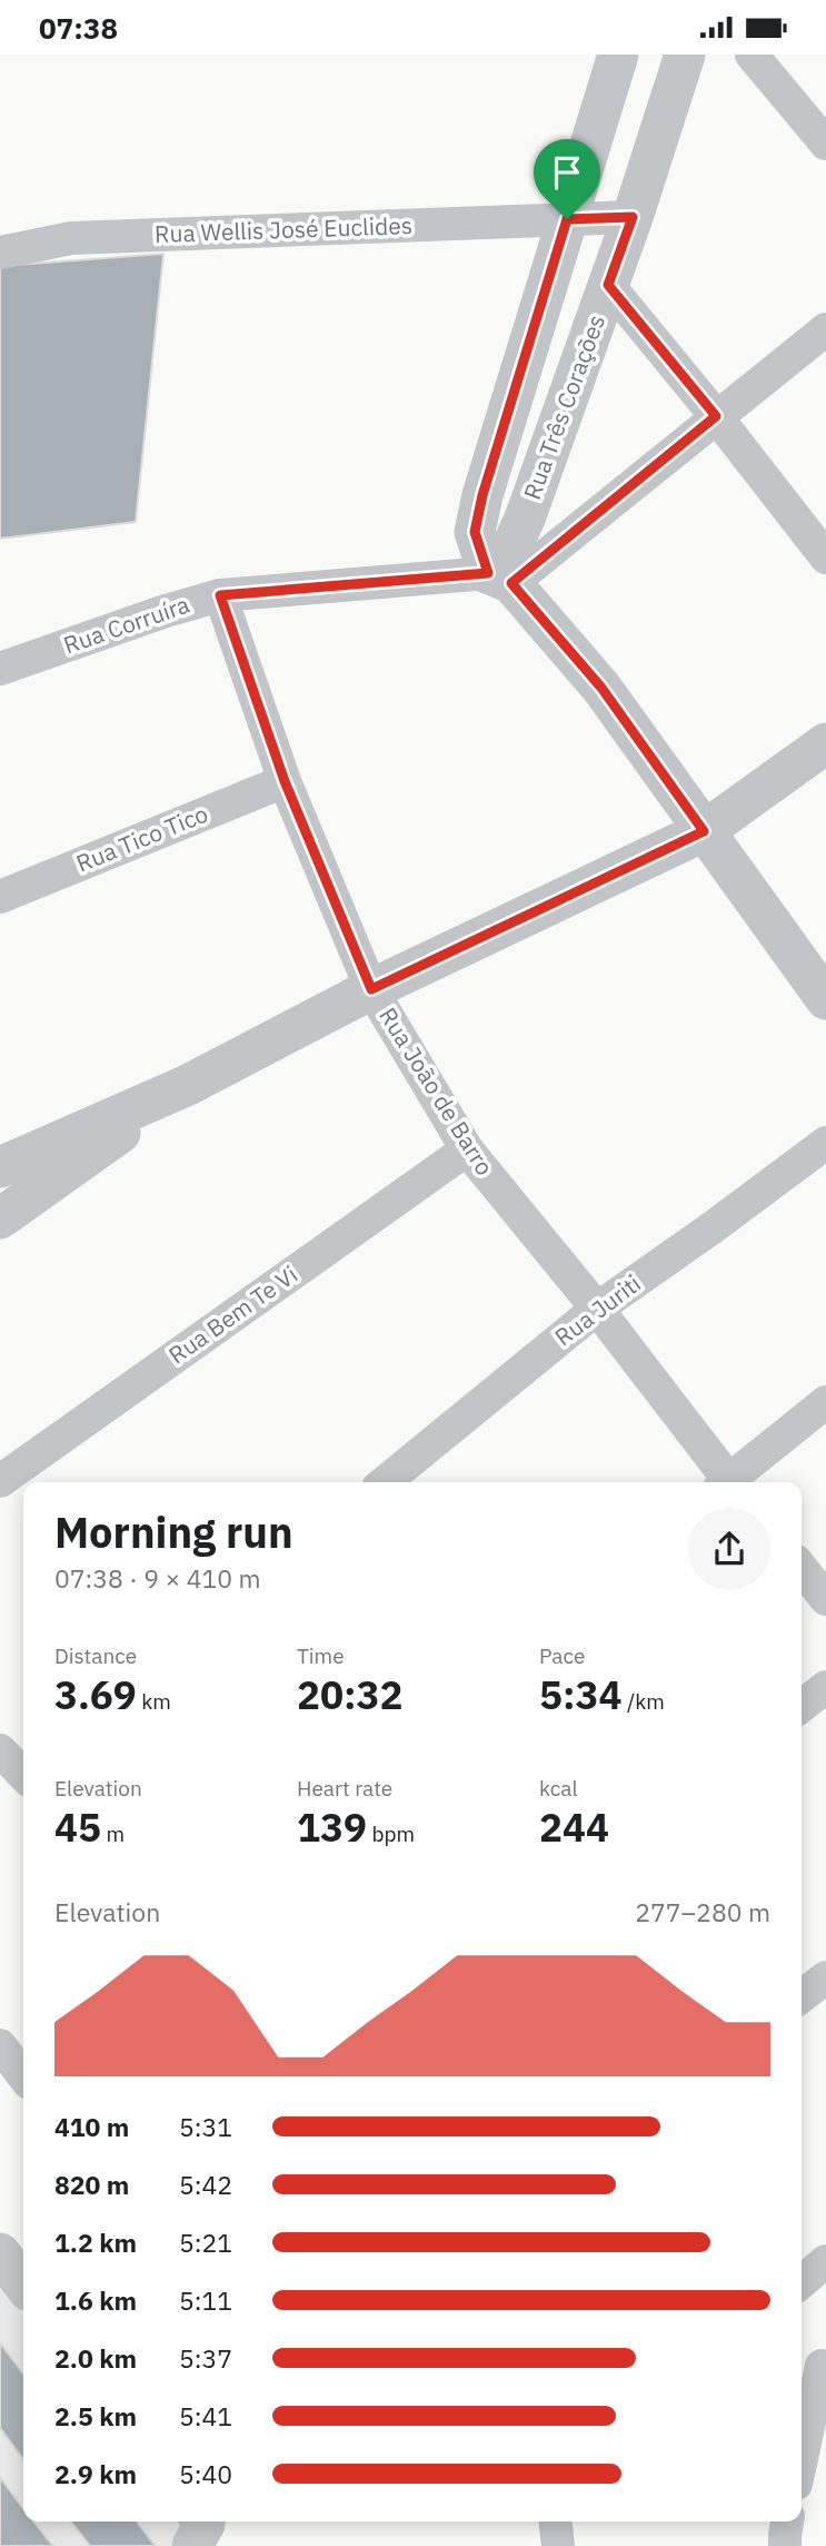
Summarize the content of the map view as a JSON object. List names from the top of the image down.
{
  "streets": {
    "street": [
      "Rua Wellis José Euclides",
      "Rua Três Corações",
      "Rua Corruíra",
      "Rua Tico Tico",
      "Rua João de Barro",
      "Rua Juriti",
      "Rua Bem Te Vi"
    ]
  },
  "crossings": [
    ["Rua Wellis José Euclides", "Rua Três Corações"],
    ["Rua Três Corações", "Rua Corruíra"],
    ["Rua Corruíra", "Rua João de Barro"],
    ["Rua Tico Tico", "Rua João de Barro"],
    ["Rua João de Barro", "Rua Juriti"],
    ["Rua João de Barro", "Rua Bem Te Vi"]
  ],
  "page": {
    "status": "07:38",
    "heading": ["Morning run", "07:38 · 9 × 410 m"],
    "stats": [
      ["Distance", "3.69 km"],
      ["Time", "20:32"],
      ["Pace", "5:34 /km"],
      ["Elevation", "45 m"],
      ["Heart rate", "139 bpm"],
      ["kcal", "244"]
    ],
    "chart": ["Elevation", "277–280 m"],
    "list": [
      {
        "name": "410 m",
        "note": "5:31"
      },
      {
        "name": "820 m",
        "note": "5:42"
      },
      {
        "name": "1.2 km",
        "note": "5:21"
      },
      {
        "name": "1.6 km",
        "note": "5:11"
      },
      {
        "name": "2.0 km",
        "note": "5:37"
      },
      {
        "name": "2.5 km",
        "note": "5:41"
      },
      {
        "name": "2.9 km",
        "note": "5:40"
      }
    ]
  }
}
